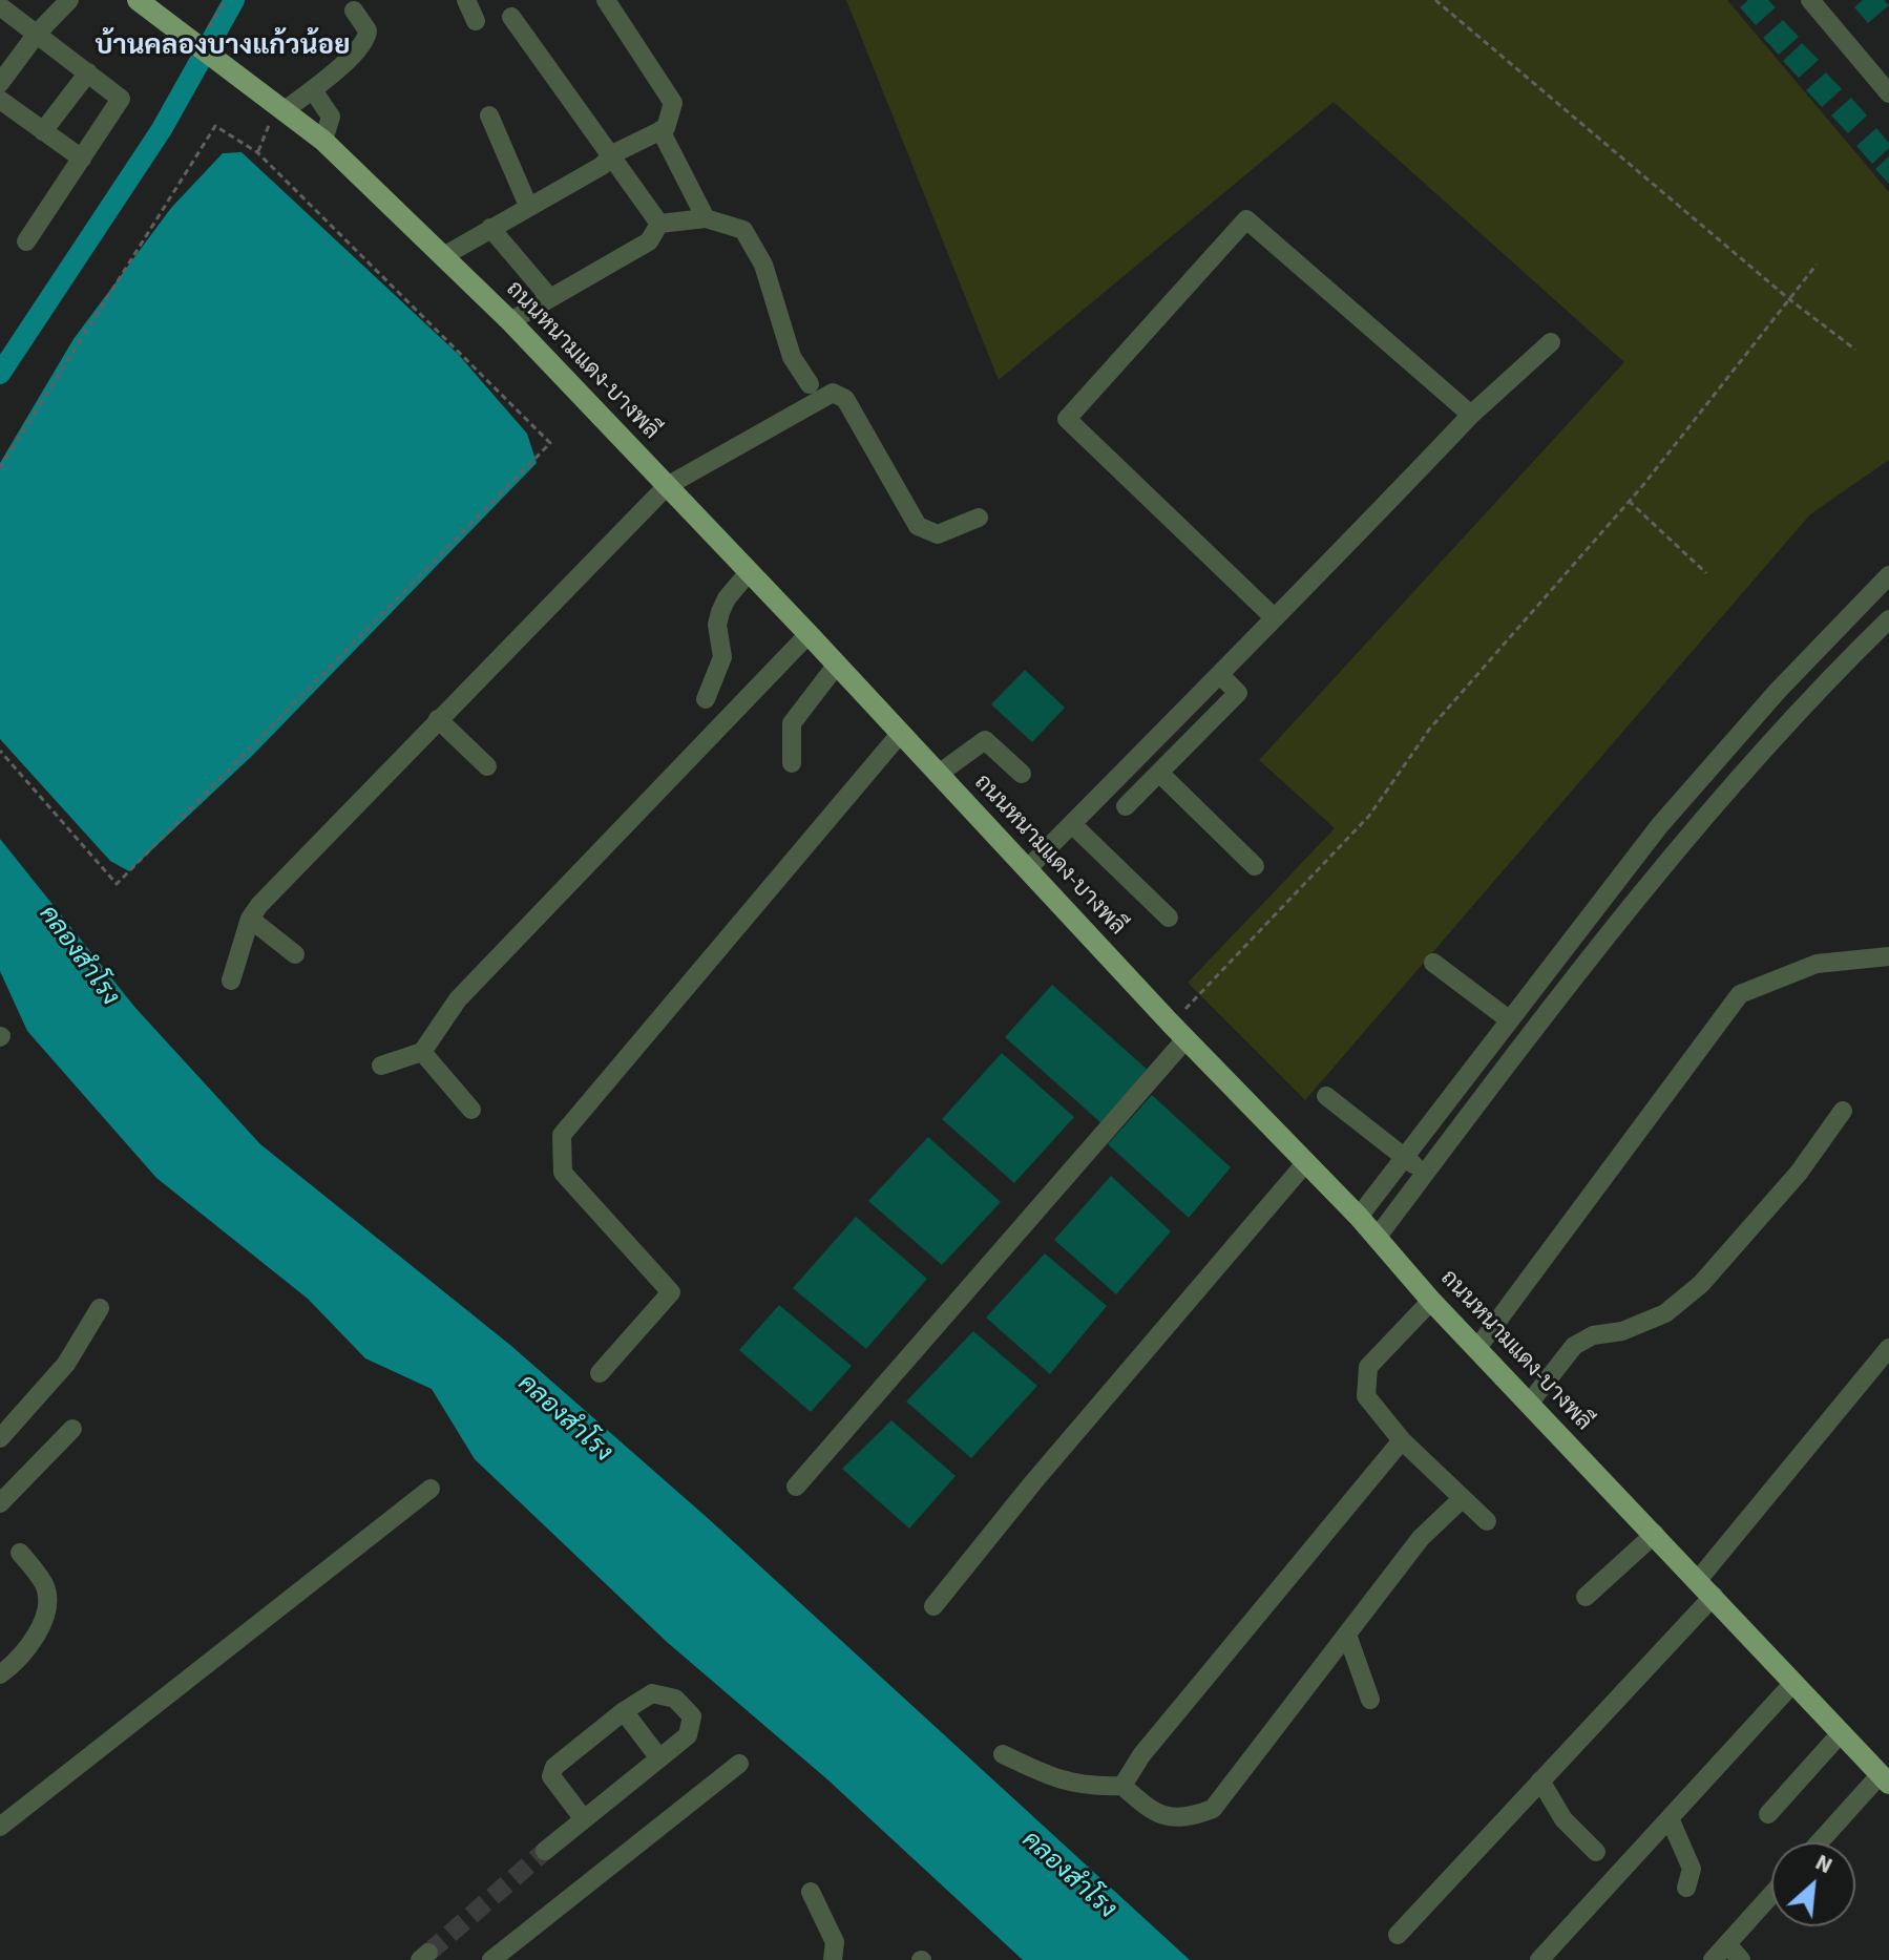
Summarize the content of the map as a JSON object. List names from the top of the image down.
{
  "streets": {
    "main road": ["ถนนหนามแดง-บางพลี"]
  },
  "districts": ["บ้านคลองบางแก้วน้อย"],
  "water": ["คลองสำโรง"],
  "north": "top right"
}
